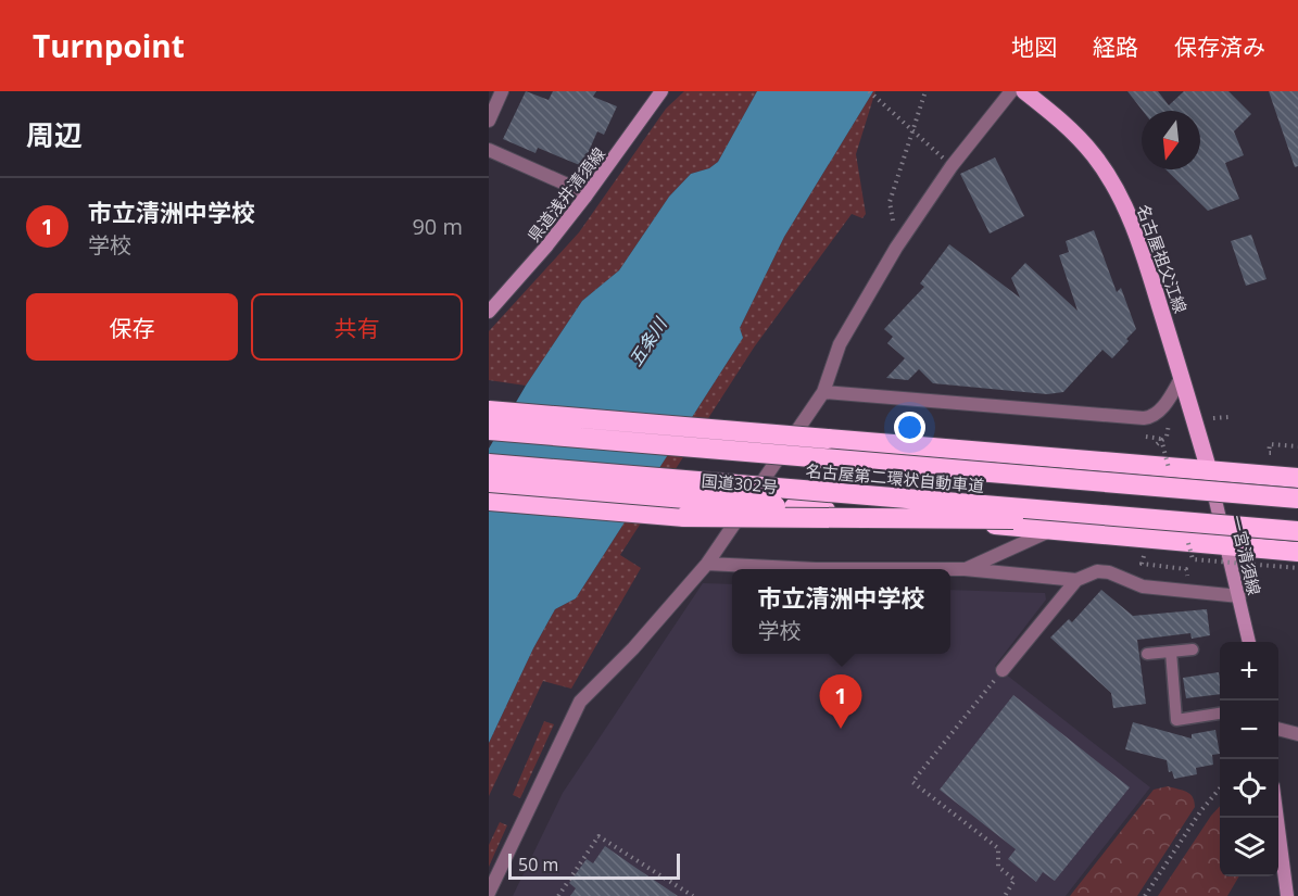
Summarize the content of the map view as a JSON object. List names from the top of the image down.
{
  "streets": {
    "highway": ["名古屋第二環状自動車道", "国道302号"],
    "main road": ["県道浅井清須線", "名古屋祖父江線", "一宮清須線"]
  },
  "crossings": [
    ["名古屋祖父江線", "一宮清須線"],
    ["国道302号", "一宮清須線"]
  ],
  "water": ["五条川"],
  "scale_bar": "50 m",
  "north": "bottom",
  "page": {
    "header": "Turnpoint",
    "nav": ["地図", "経路", "保存済み"],
    "heading": "周辺",
    "list": [
      {
        "mark": "1",
        "name": "市立清洲中学校",
        "note": "学校",
        "value": "90 m"
      }
    ],
    "buttons": ["保存", "共有"],
    "popup": ["市立清洲中学校", "学校"],
    "map_buttons": ["+", "−"],
    "pins": "1",
    "scale": "50 m"
  }
}
